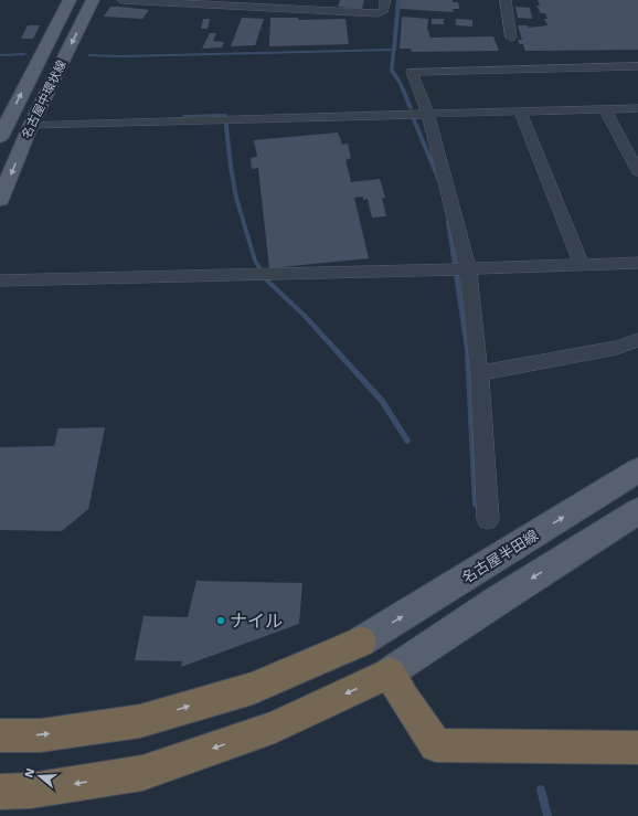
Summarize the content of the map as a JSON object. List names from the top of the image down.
{
  "streets": {
    "main road": ["名古屋中環状線", "名古屋半田線"]
  },
  "places": ["ナイル"],
  "north": "left"
}
